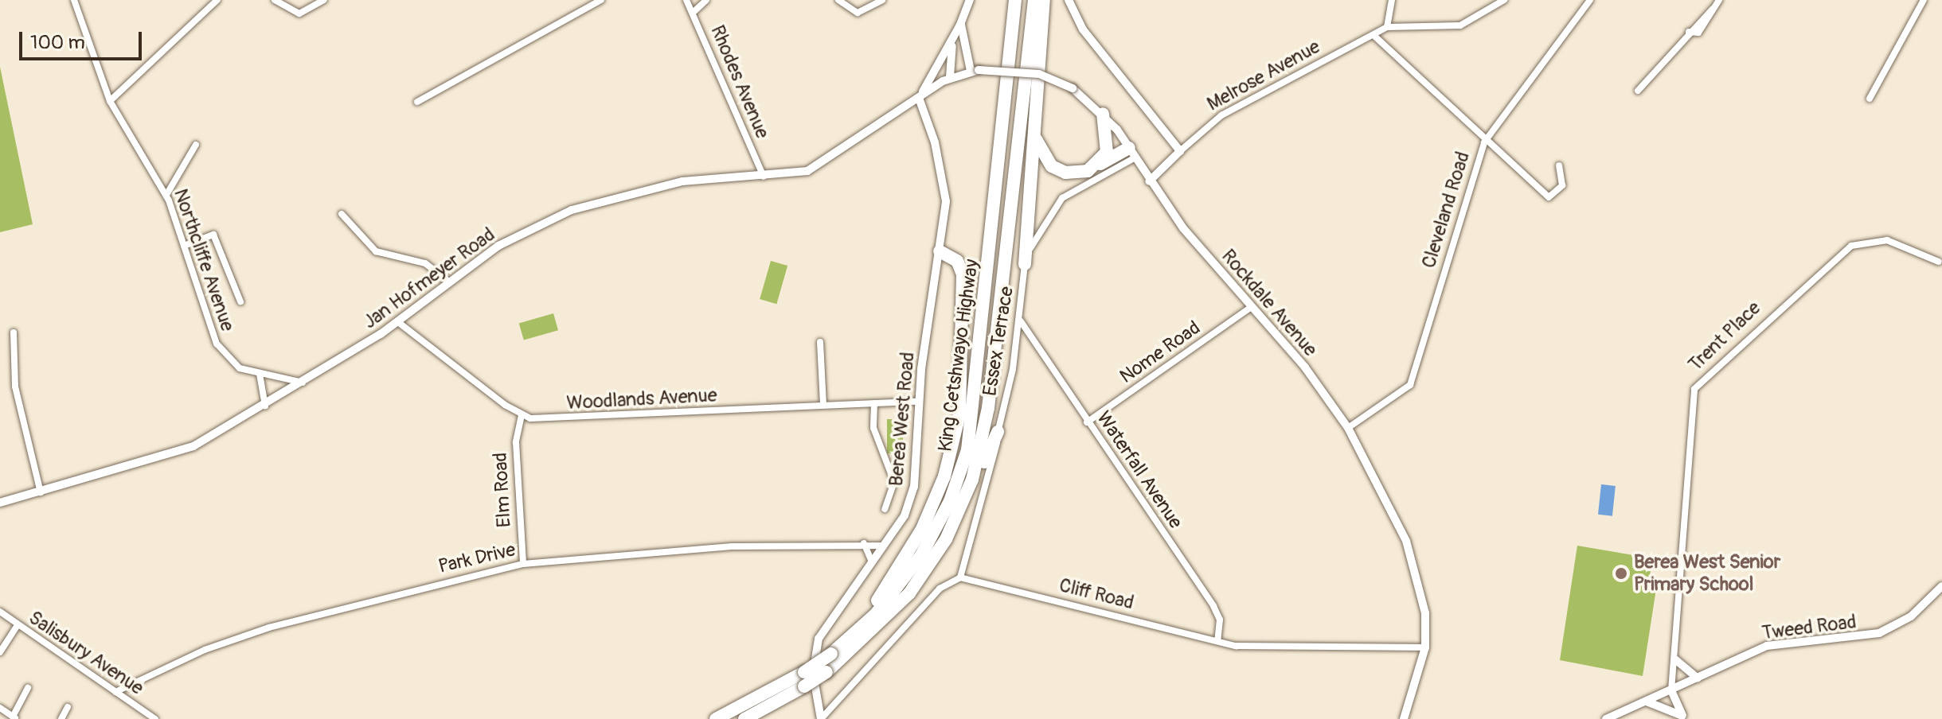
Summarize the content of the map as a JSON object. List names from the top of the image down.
{
  "streets": {
    "highway": ["King Cetshwayo Highway"],
    "street": [
      "Melrose Avenue",
      "Rhodes Avenue",
      "Cleveland Road",
      "Northcliffe Avenue",
      "Jan Hofmeyer Road",
      "Rockdale Avenue",
      "Trent Place",
      "Essex Terrace",
      "Nome Road",
      "Woodlands Avenue",
      "Berea West Road",
      "Waterfall Avenue",
      "Elm Road",
      "Park Drive",
      "Cliff Road",
      "Tweed Road",
      "Salisbury Avenue"
    ]
  },
  "crossings": [
    ["Melrose Avenue", "Rockdale Avenue"],
    ["Rhodes Avenue", "Jan Hofmeyer Road"],
    ["Cleveland Road", "Rockdale Avenue"],
    ["Northcliffe Avenue", "Jan Hofmeyer Road"],
    ["Jan Hofmeyer Road", "Rockdale Avenue"],
    ["Jan Hofmeyer Road", "Berea West Road"],
    ["Rockdale Avenue", "Essex Terrace"],
    ["Rockdale Avenue", "Nome Road"],
    ["Rockdale Avenue", "Berea West Road"],
    ["Rockdale Avenue", "Cliff Road"],
    ["Trent Place", "Tweed Road"],
    ["Essex Terrace", "Waterfall Avenue"],
    ["Essex Terrace", "Cliff Road"],
    ["Nome Road", "Waterfall Avenue"],
    ["Woodlands Avenue", "Berea West Road"],
    ["Woodlands Avenue", "Elm Road"],
    ["Berea West Road", "Park Drive"],
    ["Waterfall Avenue", "Cliff Road"],
    ["Elm Road", "Park Drive"],
    ["Park Drive", "Salisbury Avenue"]
  ],
  "places": ["Berea West Senior Primary School"],
  "scale_bar": "100 m"
}
